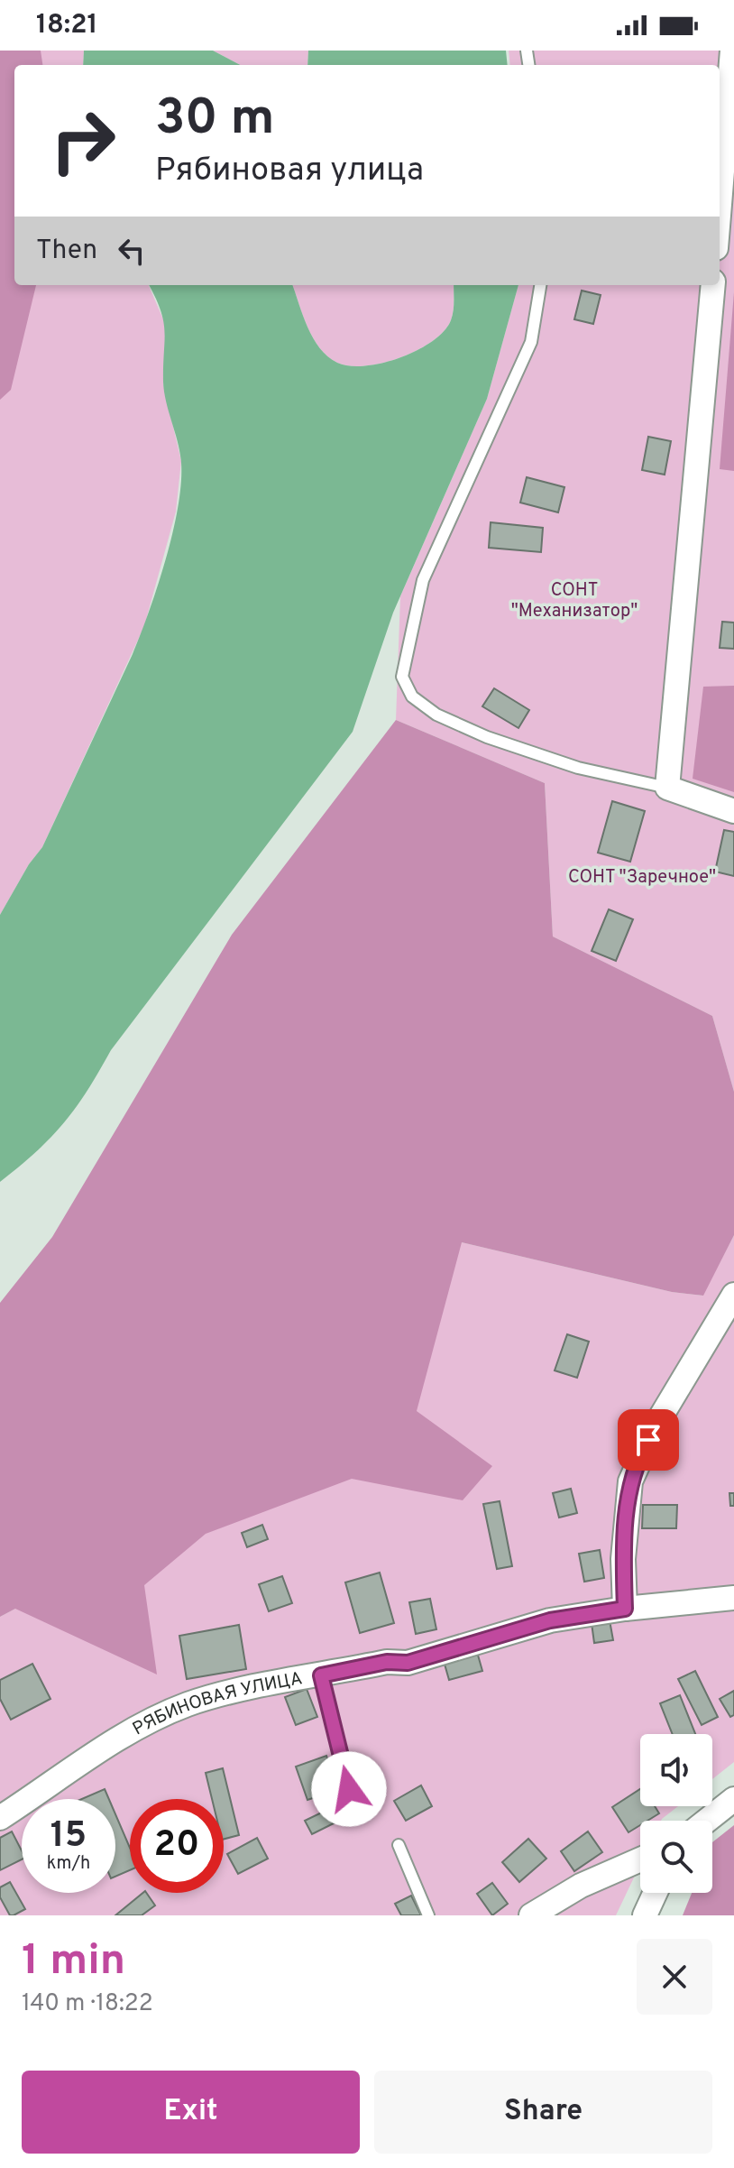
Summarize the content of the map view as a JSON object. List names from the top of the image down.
{
  "streets": {
    "street": ["РЯБИНОВАЯ УЛИЦА"]
  },
  "parks": ["СОНТ \"Механизатор\"", "СОНТ \"Заречное\""],
  "page": {
    "status": "18:21",
    "turn": ["30 m", "Рябиновая улица"],
    "then": "Then",
    "speed": "15 km/h",
    "limit": "20",
    "heading": ["1 min", "140 m · 18:22"],
    "buttons": ["Exit", "Share"]
  }
}
